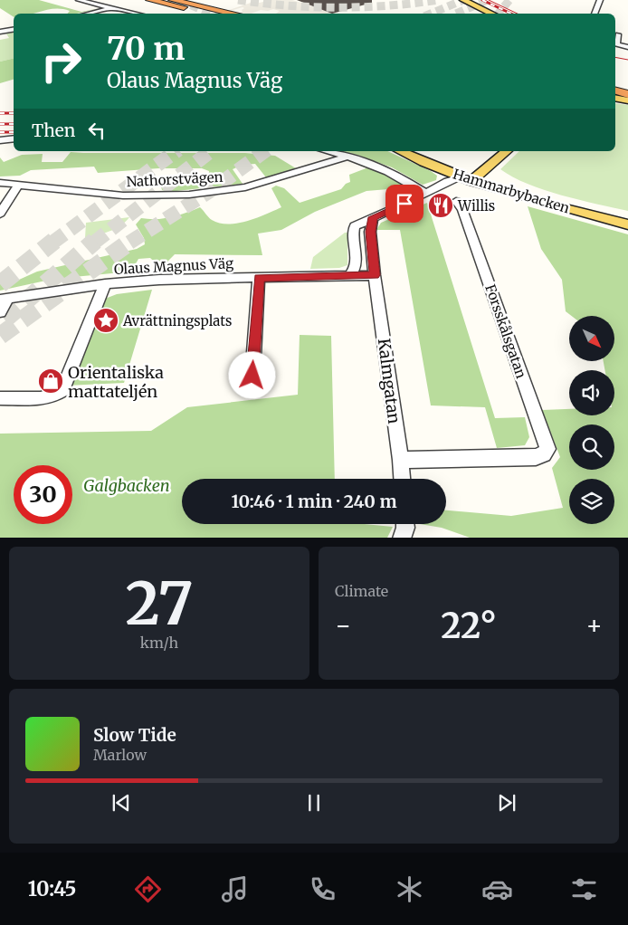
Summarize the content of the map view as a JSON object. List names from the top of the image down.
{
  "streets": {
    "main road": ["Hammarbybacken"],
    "street": [
      "Nathorstvägen",
      "Olaus Magnus Väg",
      "Forsskålsgatan",
      "Kalmgatan"
    ]
  },
  "crossings": [
    ["Olaus Magnus Väg", "Kalmgatan"],
    ["Forsskålsgatan", "Kalmgatan"]
  ],
  "parks": ["Galgbacken"],
  "places": {
    "restaurant": ["Willis"],
    "place": ["Avrättningsplats"],
    "shop": ["Orientaliska mattateljén"]
  },
  "north": "bottom right",
  "page": {
    "turn": ["70 m", "Olaus Magnus Väg"],
    "then": "Then",
    "limit": "30",
    "trip": "10:46 · 1 min · 240 m",
    "tile": [
      ["27", "km/h"],
      "Climate"
    ],
    "heat": ["−", "22°", "+"],
    "song": ["Slow Tide", "Marlow"],
    "tabs": "10:45"
  }
}
